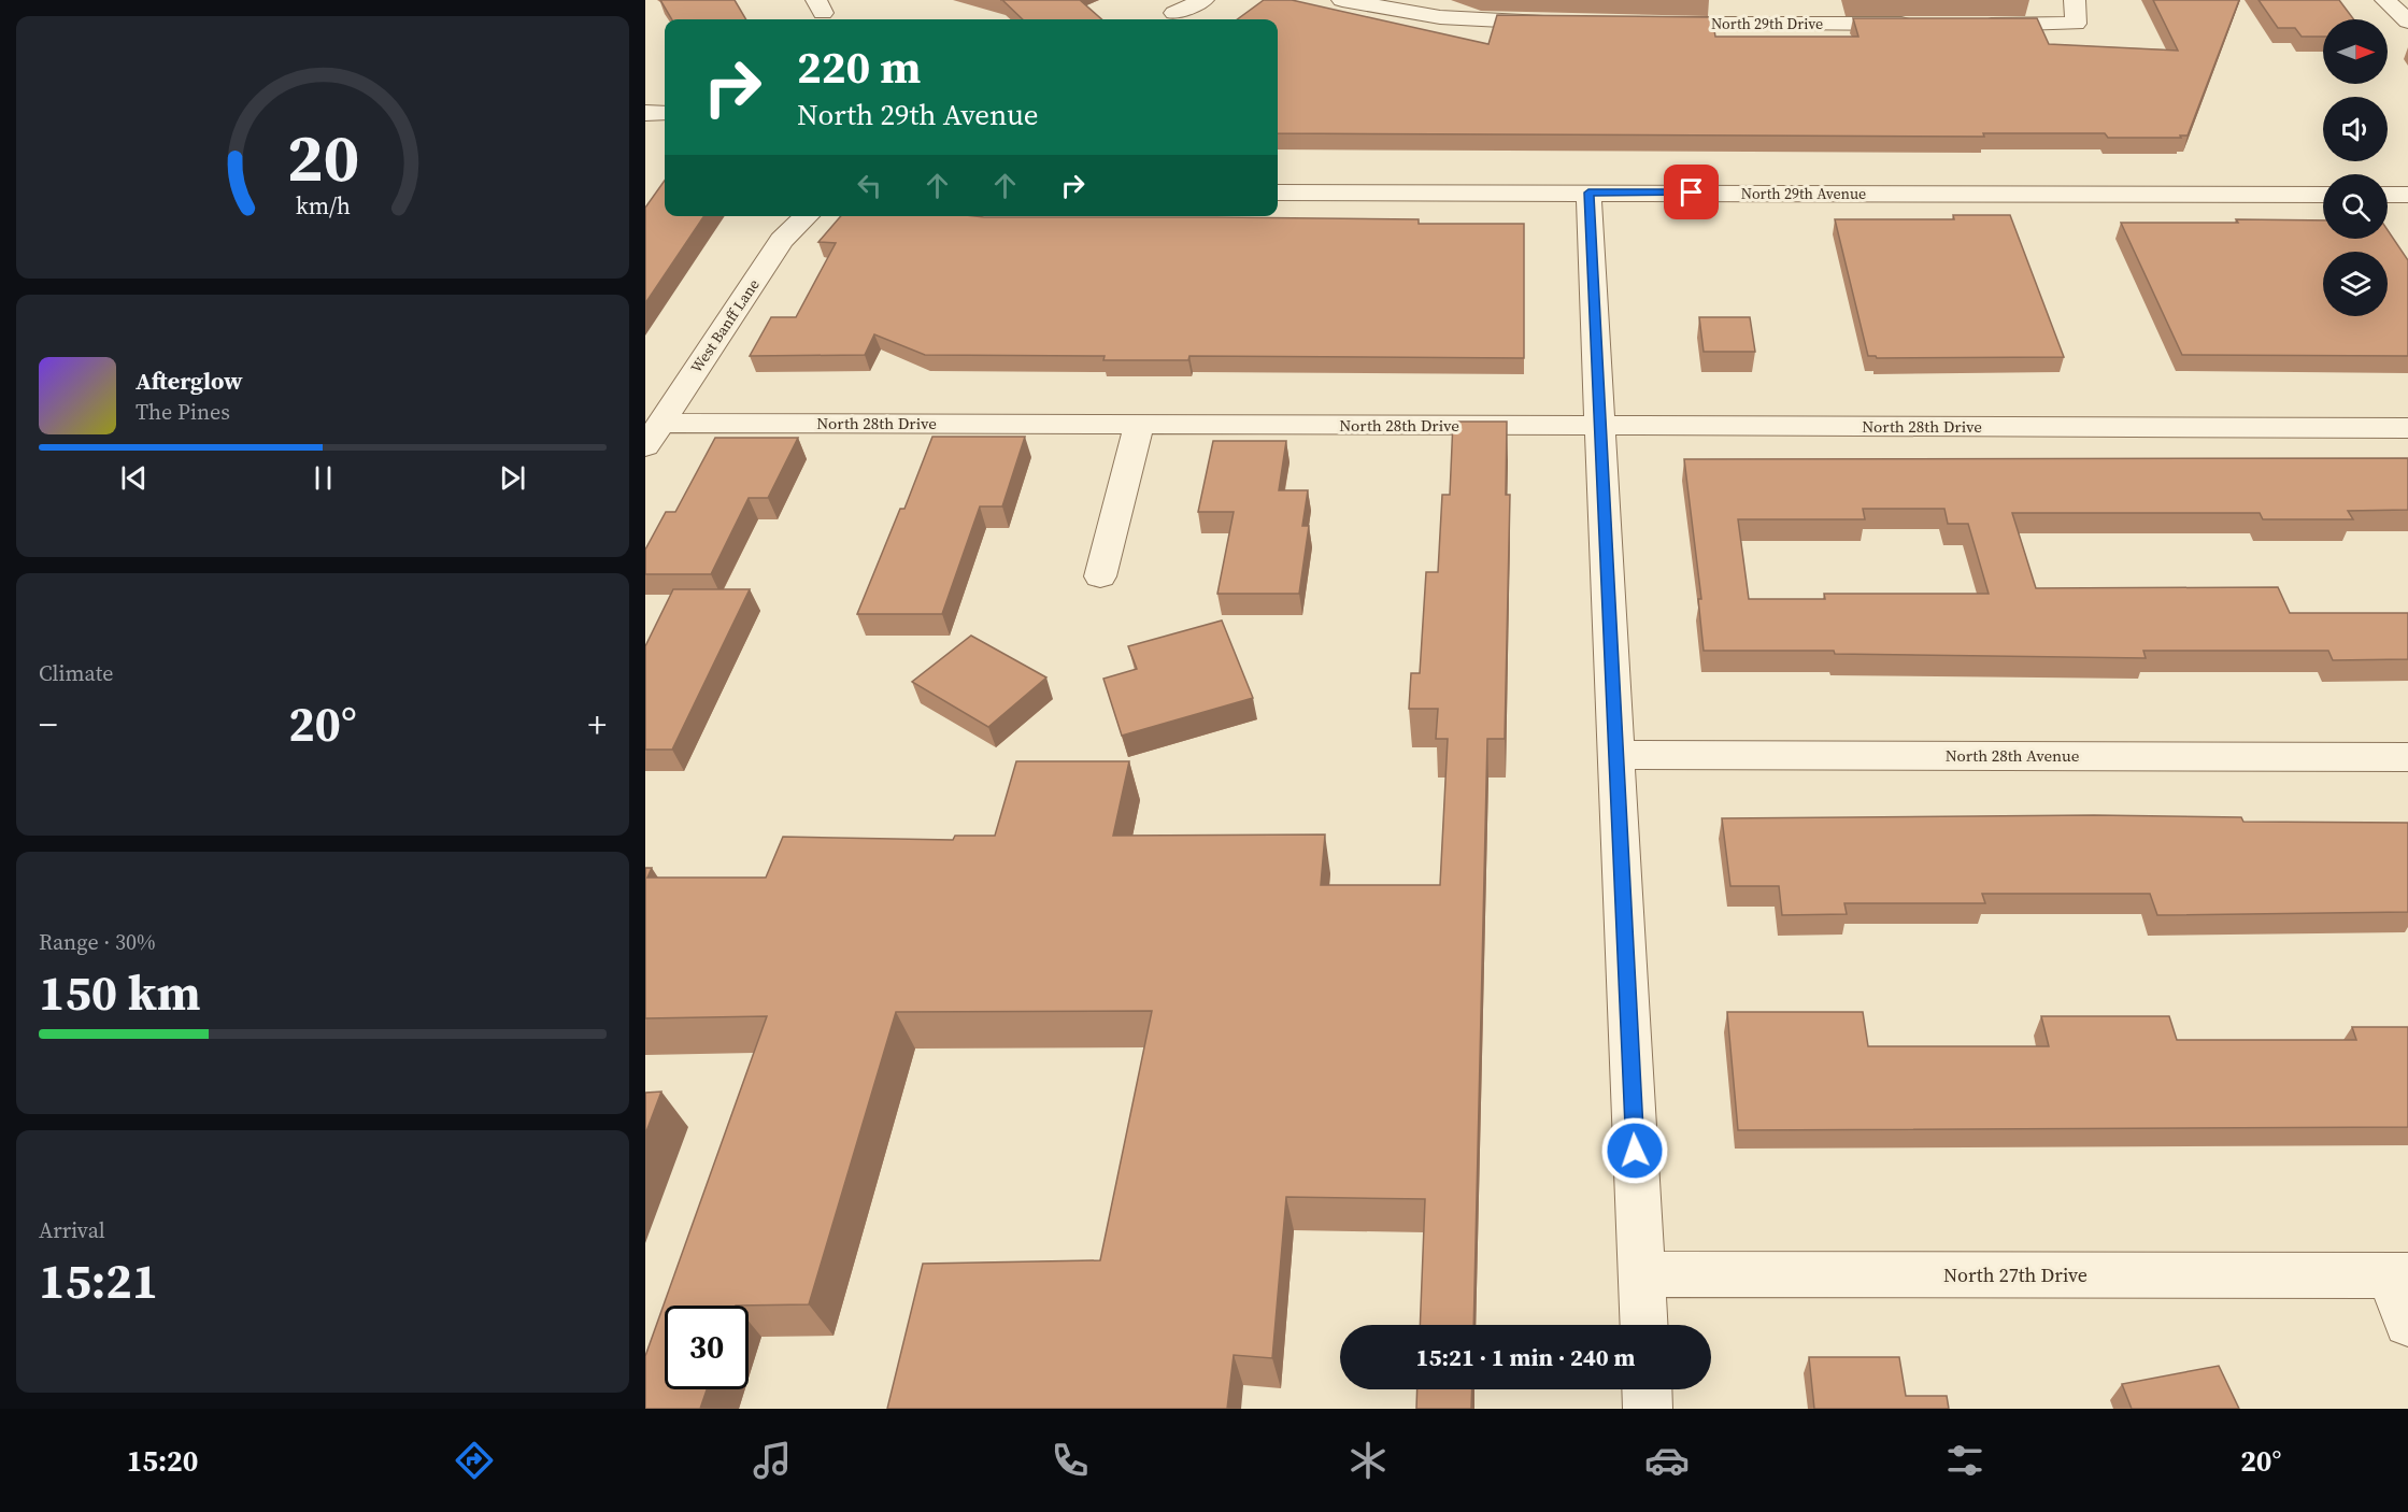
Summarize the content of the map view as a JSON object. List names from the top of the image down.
{
  "streets": {
    "street": [
      "North 29th Drive",
      "North 29th Avenue",
      "West Banff Lane",
      "North 28th Drive",
      "North 28th Avenue",
      "North 27th Drive"
    ]
  },
  "crossings": [
    ["West Banff Lane", "North 28th Drive"]
  ],
  "north": "right",
  "page": {
    "turn": ["220 m", "North 29th Avenue"],
    "song": ["Afterglow", "The Pines"],
    "tile": [
      "Climate",
      ["Range · 30%", "150 km"],
      ["Arrival", "15:21"]
    ],
    "heat": ["−", "20°", "+"],
    "limit": "30",
    "trip": "15:21 · 1 min · 240 m",
    "tabs": ["15:20", "20°"],
    "gauge": ["20", "km/h"]
  }
}
